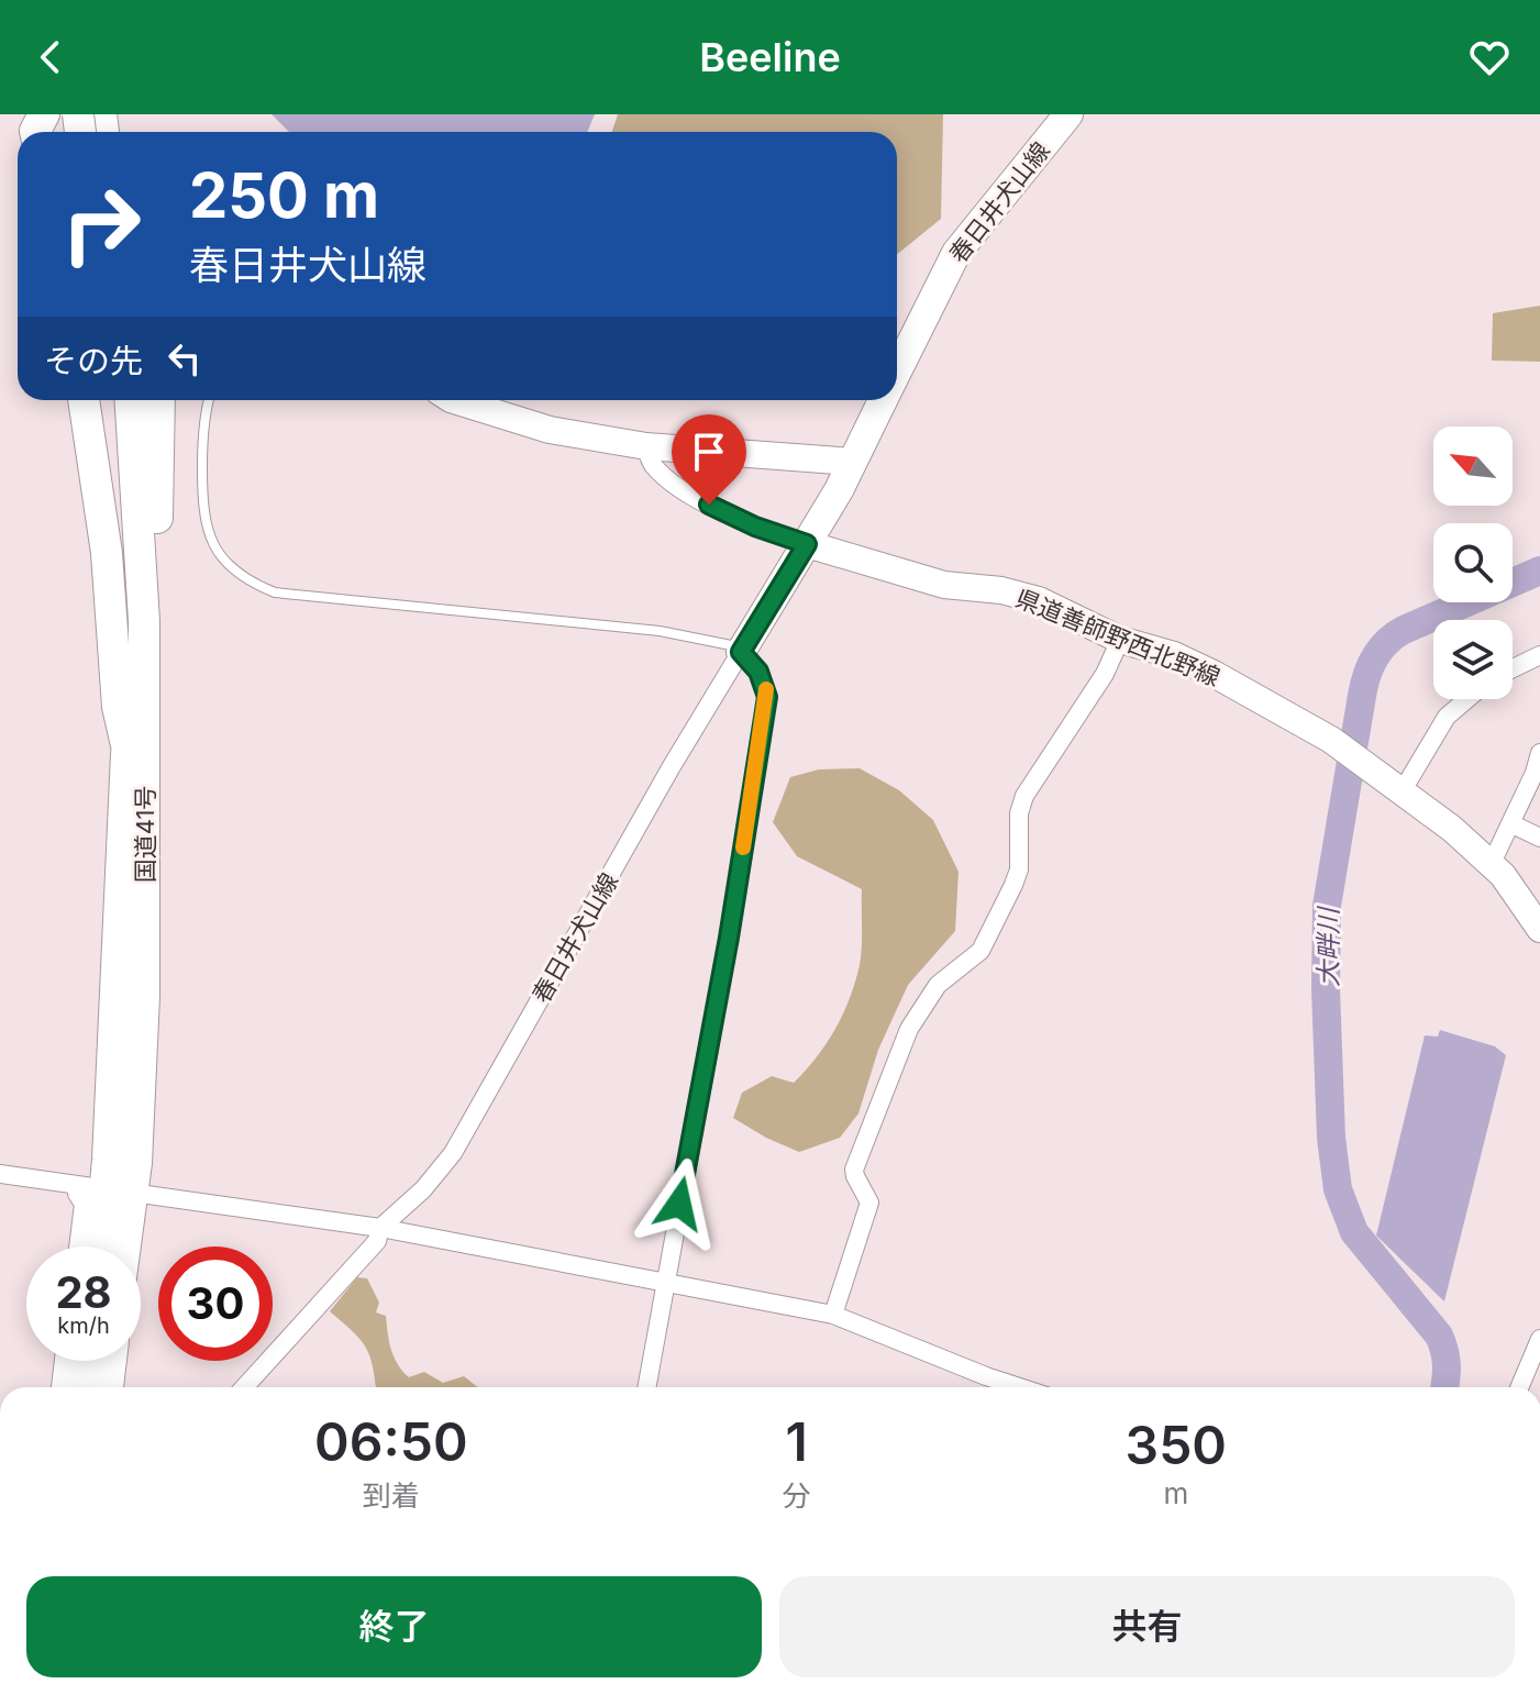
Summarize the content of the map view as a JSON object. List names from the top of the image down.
{
  "streets": {
    "highway": ["国道41号"],
    "main road": ["春日井犬山線", "県道善師野西北野線"]
  },
  "crossings": [
    ["春日井犬山線", "県道善師野西北野線"]
  ],
  "water": ["大畔川"],
  "north": "top left",
  "page": {
    "header": "Beeline",
    "turn": ["250 m", "春日井犬山線"],
    "then": "その先",
    "speed": "28 km/h",
    "limit": "30",
    "eta": [
      "06:50",
      "到着",
      "1",
      "分",
      "350",
      "m"
    ],
    "buttons": ["終了", "共有"]
  }
}
